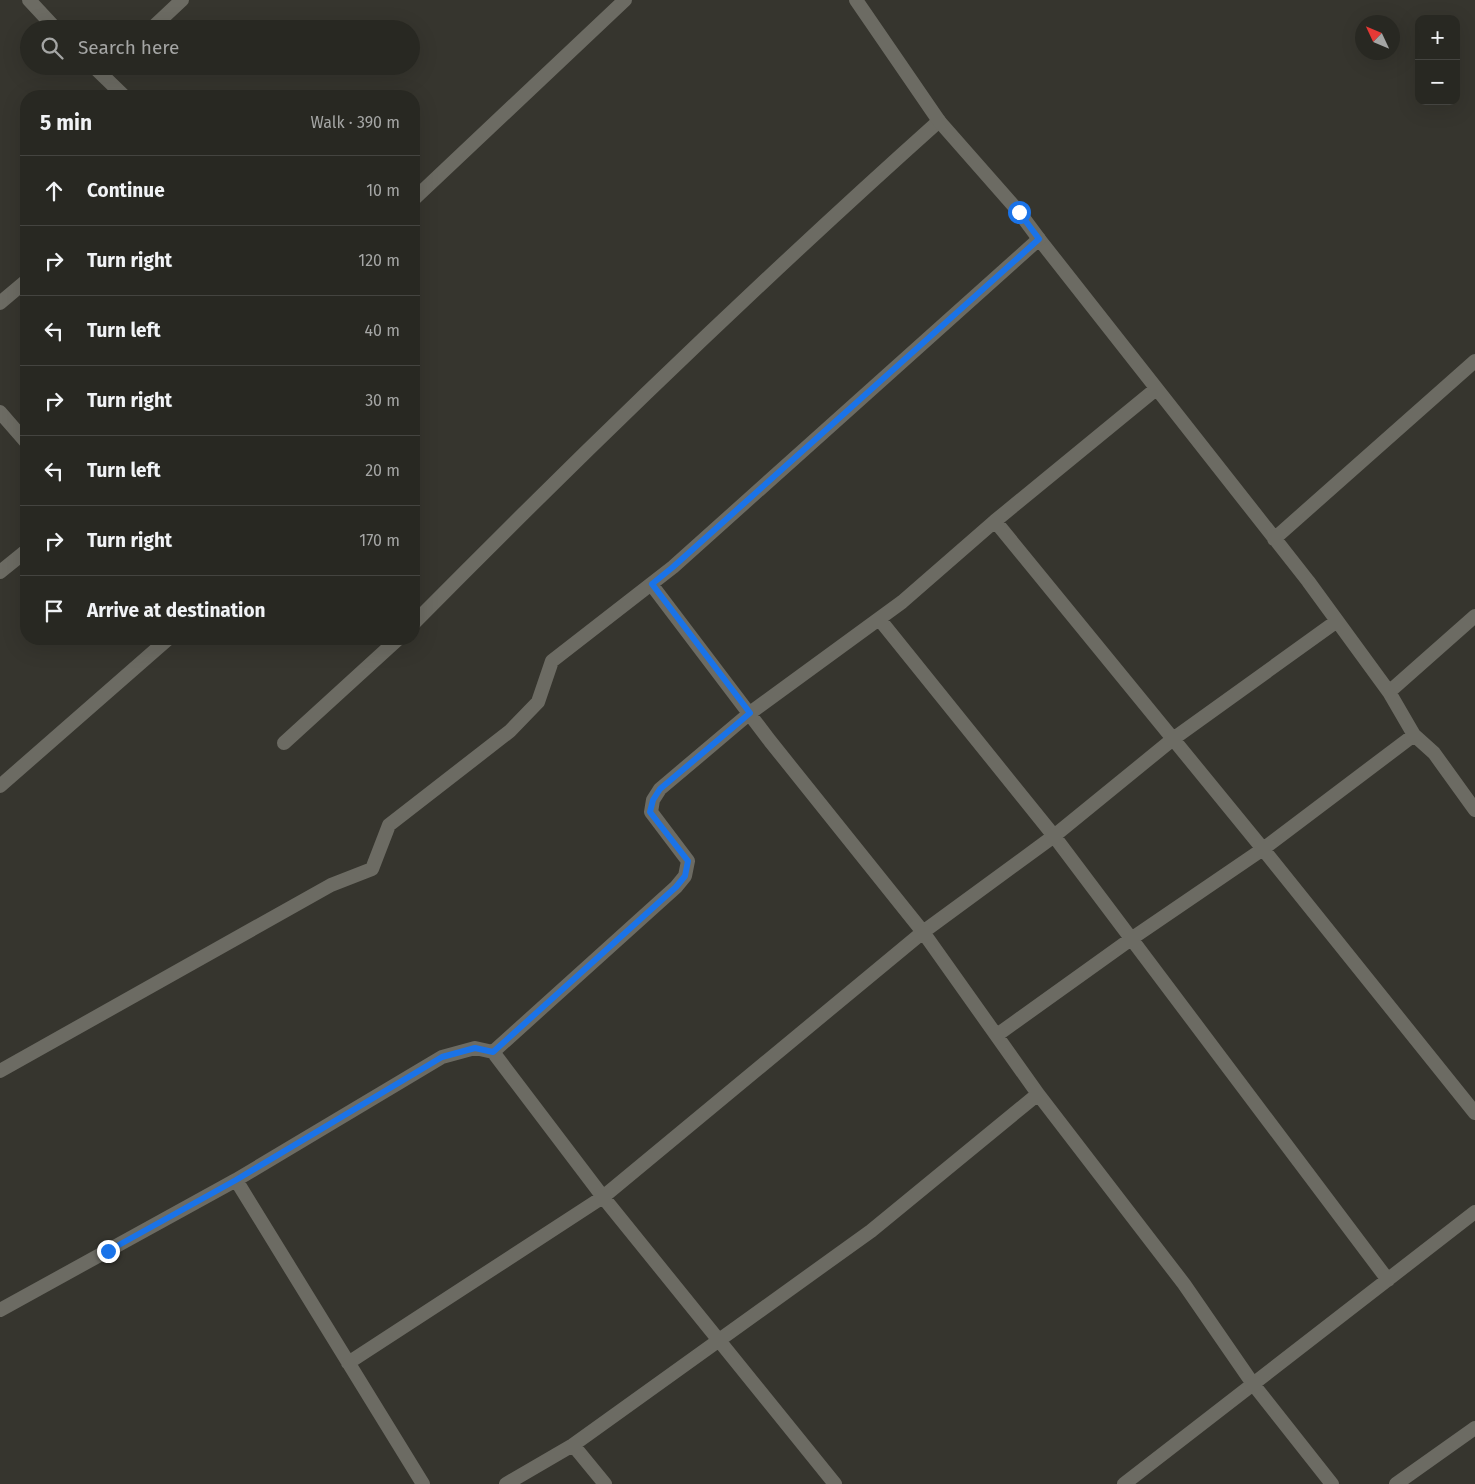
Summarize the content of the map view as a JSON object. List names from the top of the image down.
{
  "north": "top left",
  "page": {
    "map_buttons": ["+", "−"],
    "search": "Search here",
    "heading": ["5 min", "Walk · 390 m"],
    "list": [
      ["Continue", "10 m"],
      ["Turn right", "120 m"],
      ["Turn left", "40 m"],
      ["Turn right", "30 m"],
      ["Turn left", "20 m"],
      ["Turn right", "170 m"],
      "Arrive at destination"
    ]
  }
}
